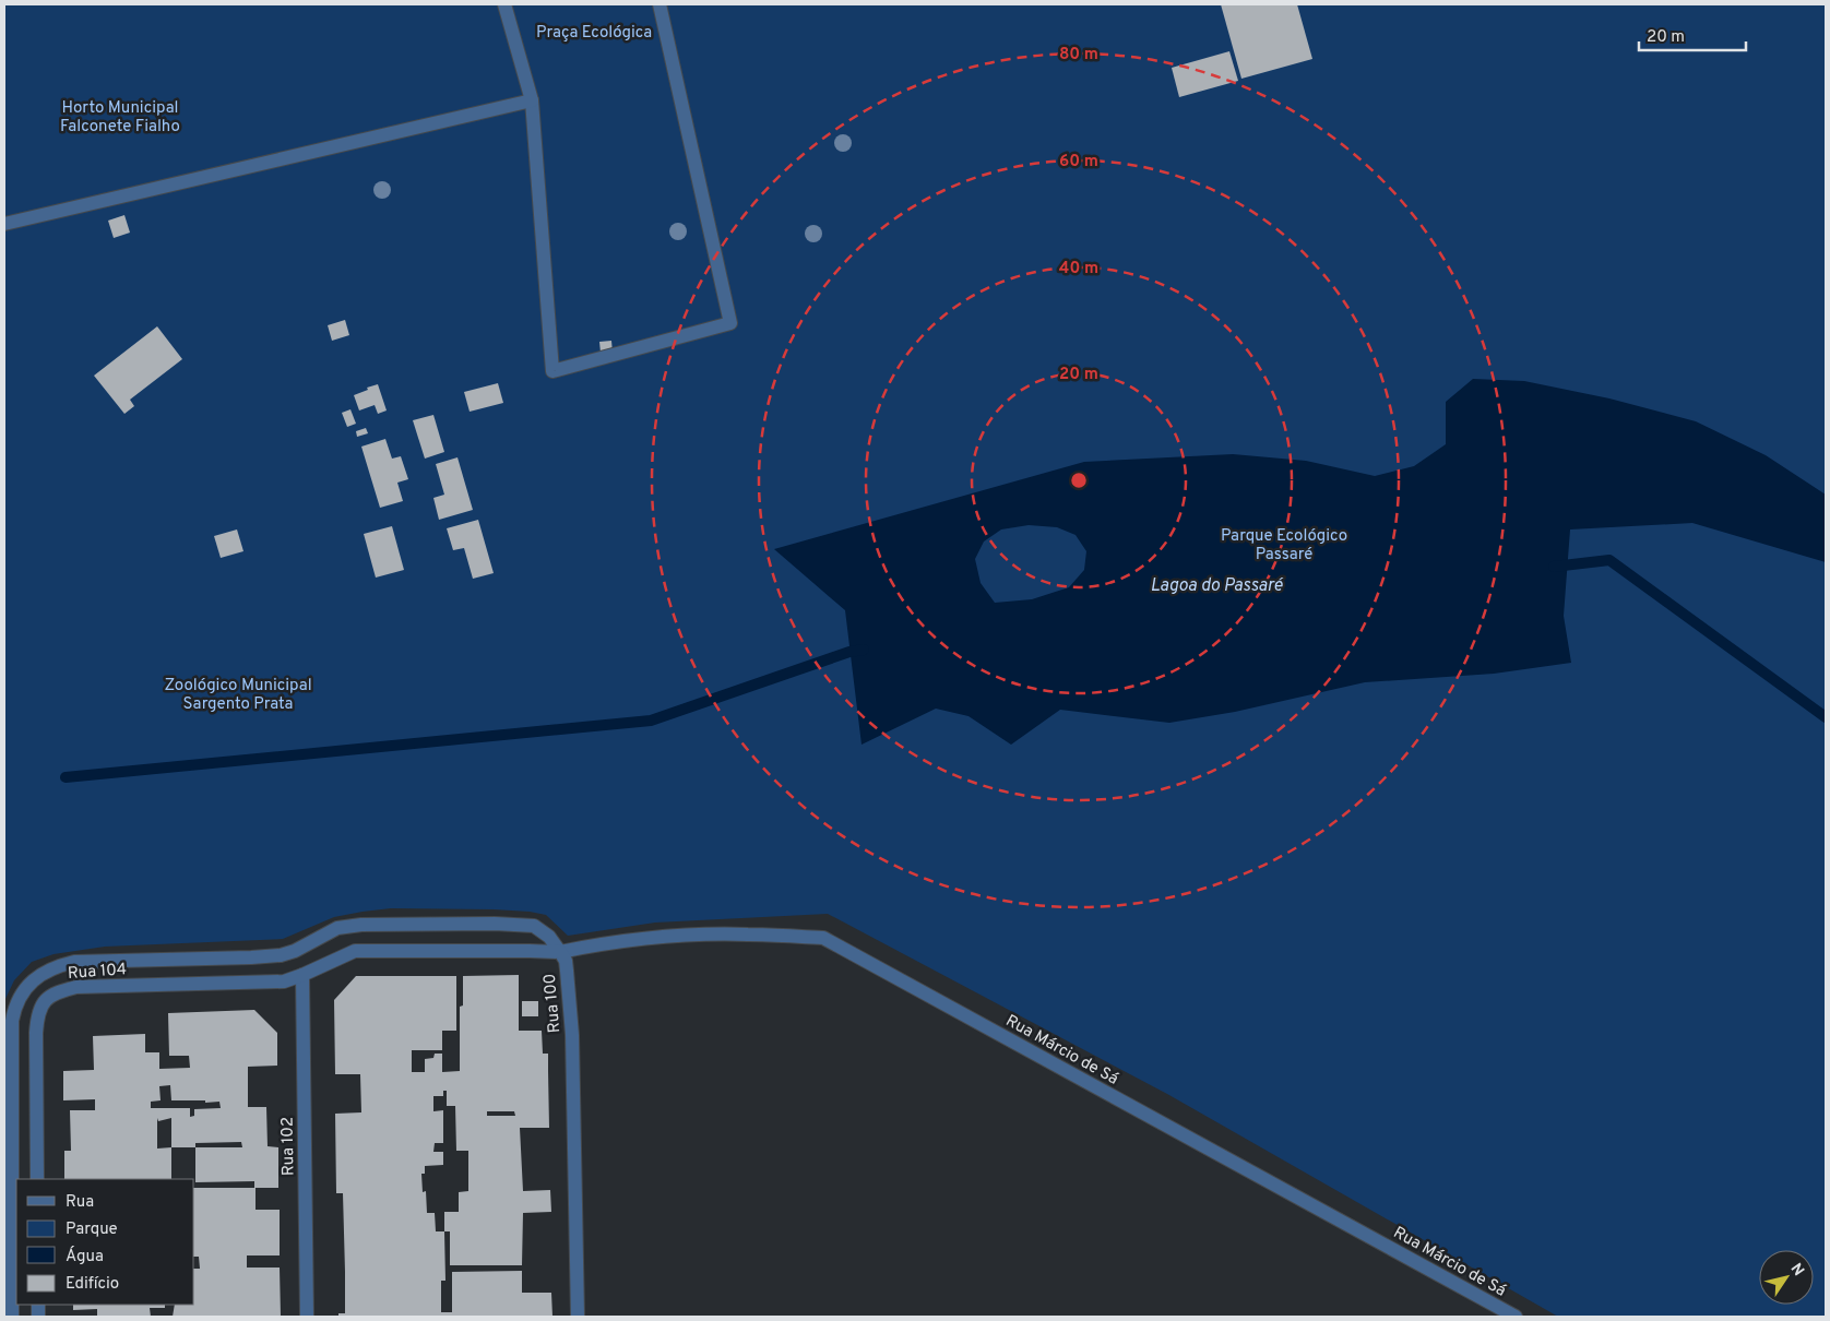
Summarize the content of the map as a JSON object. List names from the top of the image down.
{
  "streets": {
    "street": [
      "Rua 104",
      "Rua 100",
      "Rua Márcio de Sá",
      "Rua 102"
    ]
  },
  "crossings": [
    ["Rua 104", "Rua 100"],
    ["Rua 104", "Rua 102"],
    ["Rua 100", "Rua Márcio de Sá"],
    ["Rua 100", "Rua 102"]
  ],
  "water": ["Lagoa do Passaré"],
  "parks": [
    "Praça Ecológica",
    "Horto Municipal Falconete Fialho",
    "Parque Ecológico Passaré",
    "Zoológico Municipal Sargento Prata"
  ],
  "legend": [
    "Rua",
    "Parque",
    "Água",
    "Edifício"
  ],
  "scale_bar": "20 m",
  "north": "top right",
  "rings": [
    "80 m",
    "60 m",
    "40 m",
    "20 m"
  ]
}
